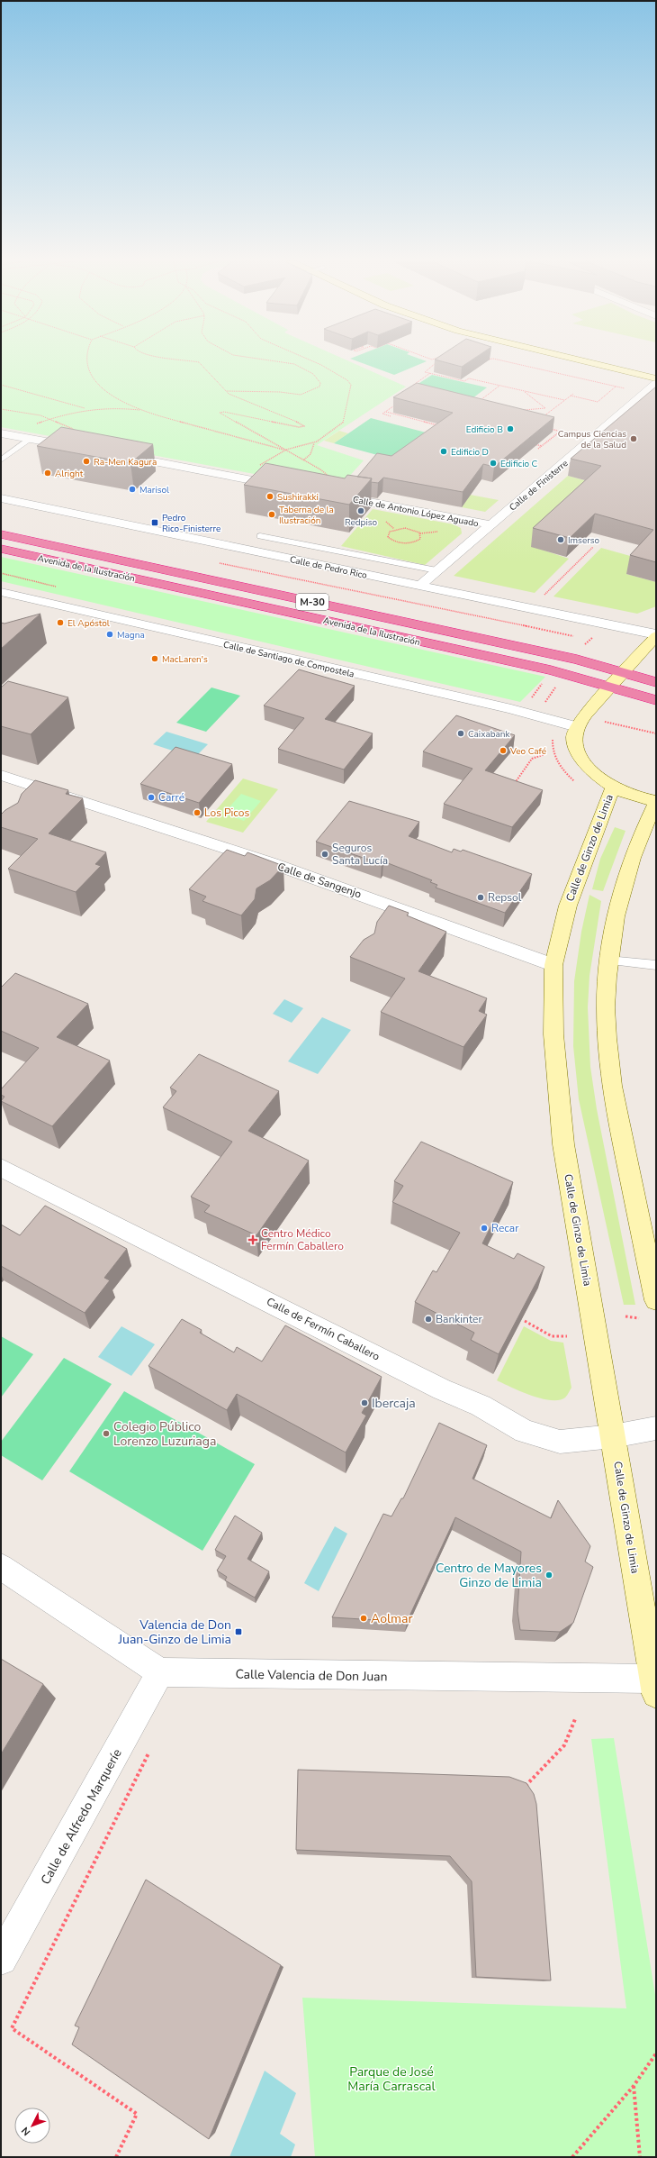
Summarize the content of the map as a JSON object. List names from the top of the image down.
{
  "streets": {
    "highway": ["Avenida de la Ilustración", "M-30"],
    "main road": ["Calle de Ginzo de Limia"],
    "street": [
      "Calle de Finisterre",
      "Calle de Antonio López Aguado",
      "Calle de Pedro Rico",
      "Calle de Santiago de Compostela",
      "Calle de Sangenjo",
      "Calle de Fermín Caballero",
      "Calle Valencia de Don Juan",
      "Calle de Alfredo Marqueríe"
    ]
  },
  "crossings": [
    ["Calle de Finisterre", "Calle de Antonio López Aguado"],
    ["Calle de Finisterre", "Calle de Pedro Rico"],
    ["Calle de Ginzo de Limia", "Calle de Sangenjo"],
    ["Calle de Ginzo de Limia", "Calle de Fermín Caballero"],
    ["Calle de Ginzo de Limia", "Calle Valencia de Don Juan"],
    ["Calle Valencia de Don Juan", "Calle de Alfredo Marqueríe"]
  ],
  "parks": ["Parque de José María Carrascal"],
  "places": {
    "other": [
      "Edificio B",
      "Campus Ciencias de la Salud",
      "Edificio D",
      "Ra-Men Kagura",
      "Edificio C",
      "Alright",
      "Marisol",
      "Sushirakki",
      "Redpiso",
      "Taberna de la Ilustración",
      "Imserso",
      "El Apóstol",
      "Magna",
      "MacLaren's",
      "Caixabank",
      "Veo Café",
      "Carré",
      "Los Picos",
      "Seguros Santa Lucía",
      "Repsol",
      "Recar",
      "Bankinter",
      "Ibercaja",
      "Colegio Público Lorenzo Luzuriaga",
      "Centro de Mayores Ginzo de Limia",
      "Aolmar"
    ],
    "transit": ["Pedro Rico-Finisterre", "Valencia de Don Juan-Ginzo de Limia"],
    "health": ["Centro Médico Fermín Caballero"]
  },
  "north": "bottom left"
}
